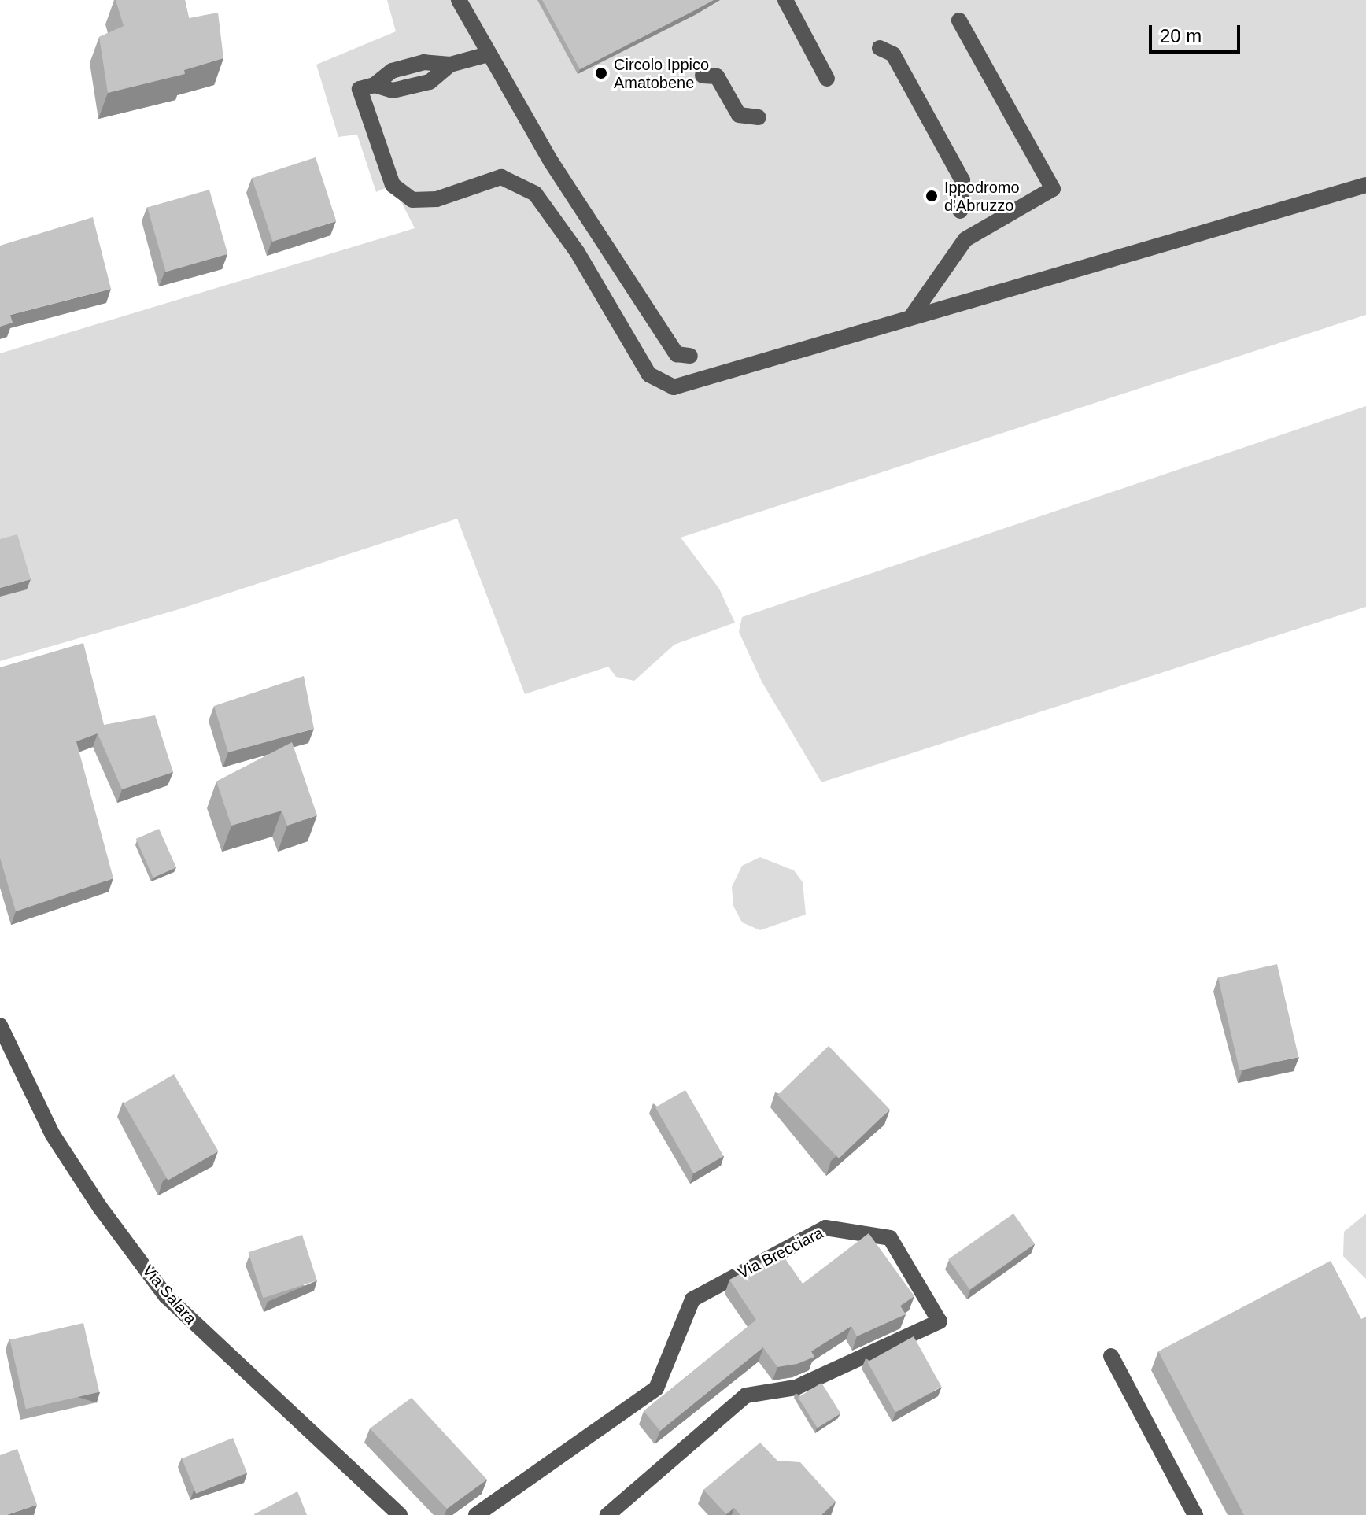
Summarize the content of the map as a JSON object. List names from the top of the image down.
{
  "streets": {
    "street": ["Via Brecciara", "Via Salara"]
  },
  "places": ["Circolo Ippico Amatobene", "Ippodromo d'Abruzzo"],
  "scale_bar": "20 m"
}
